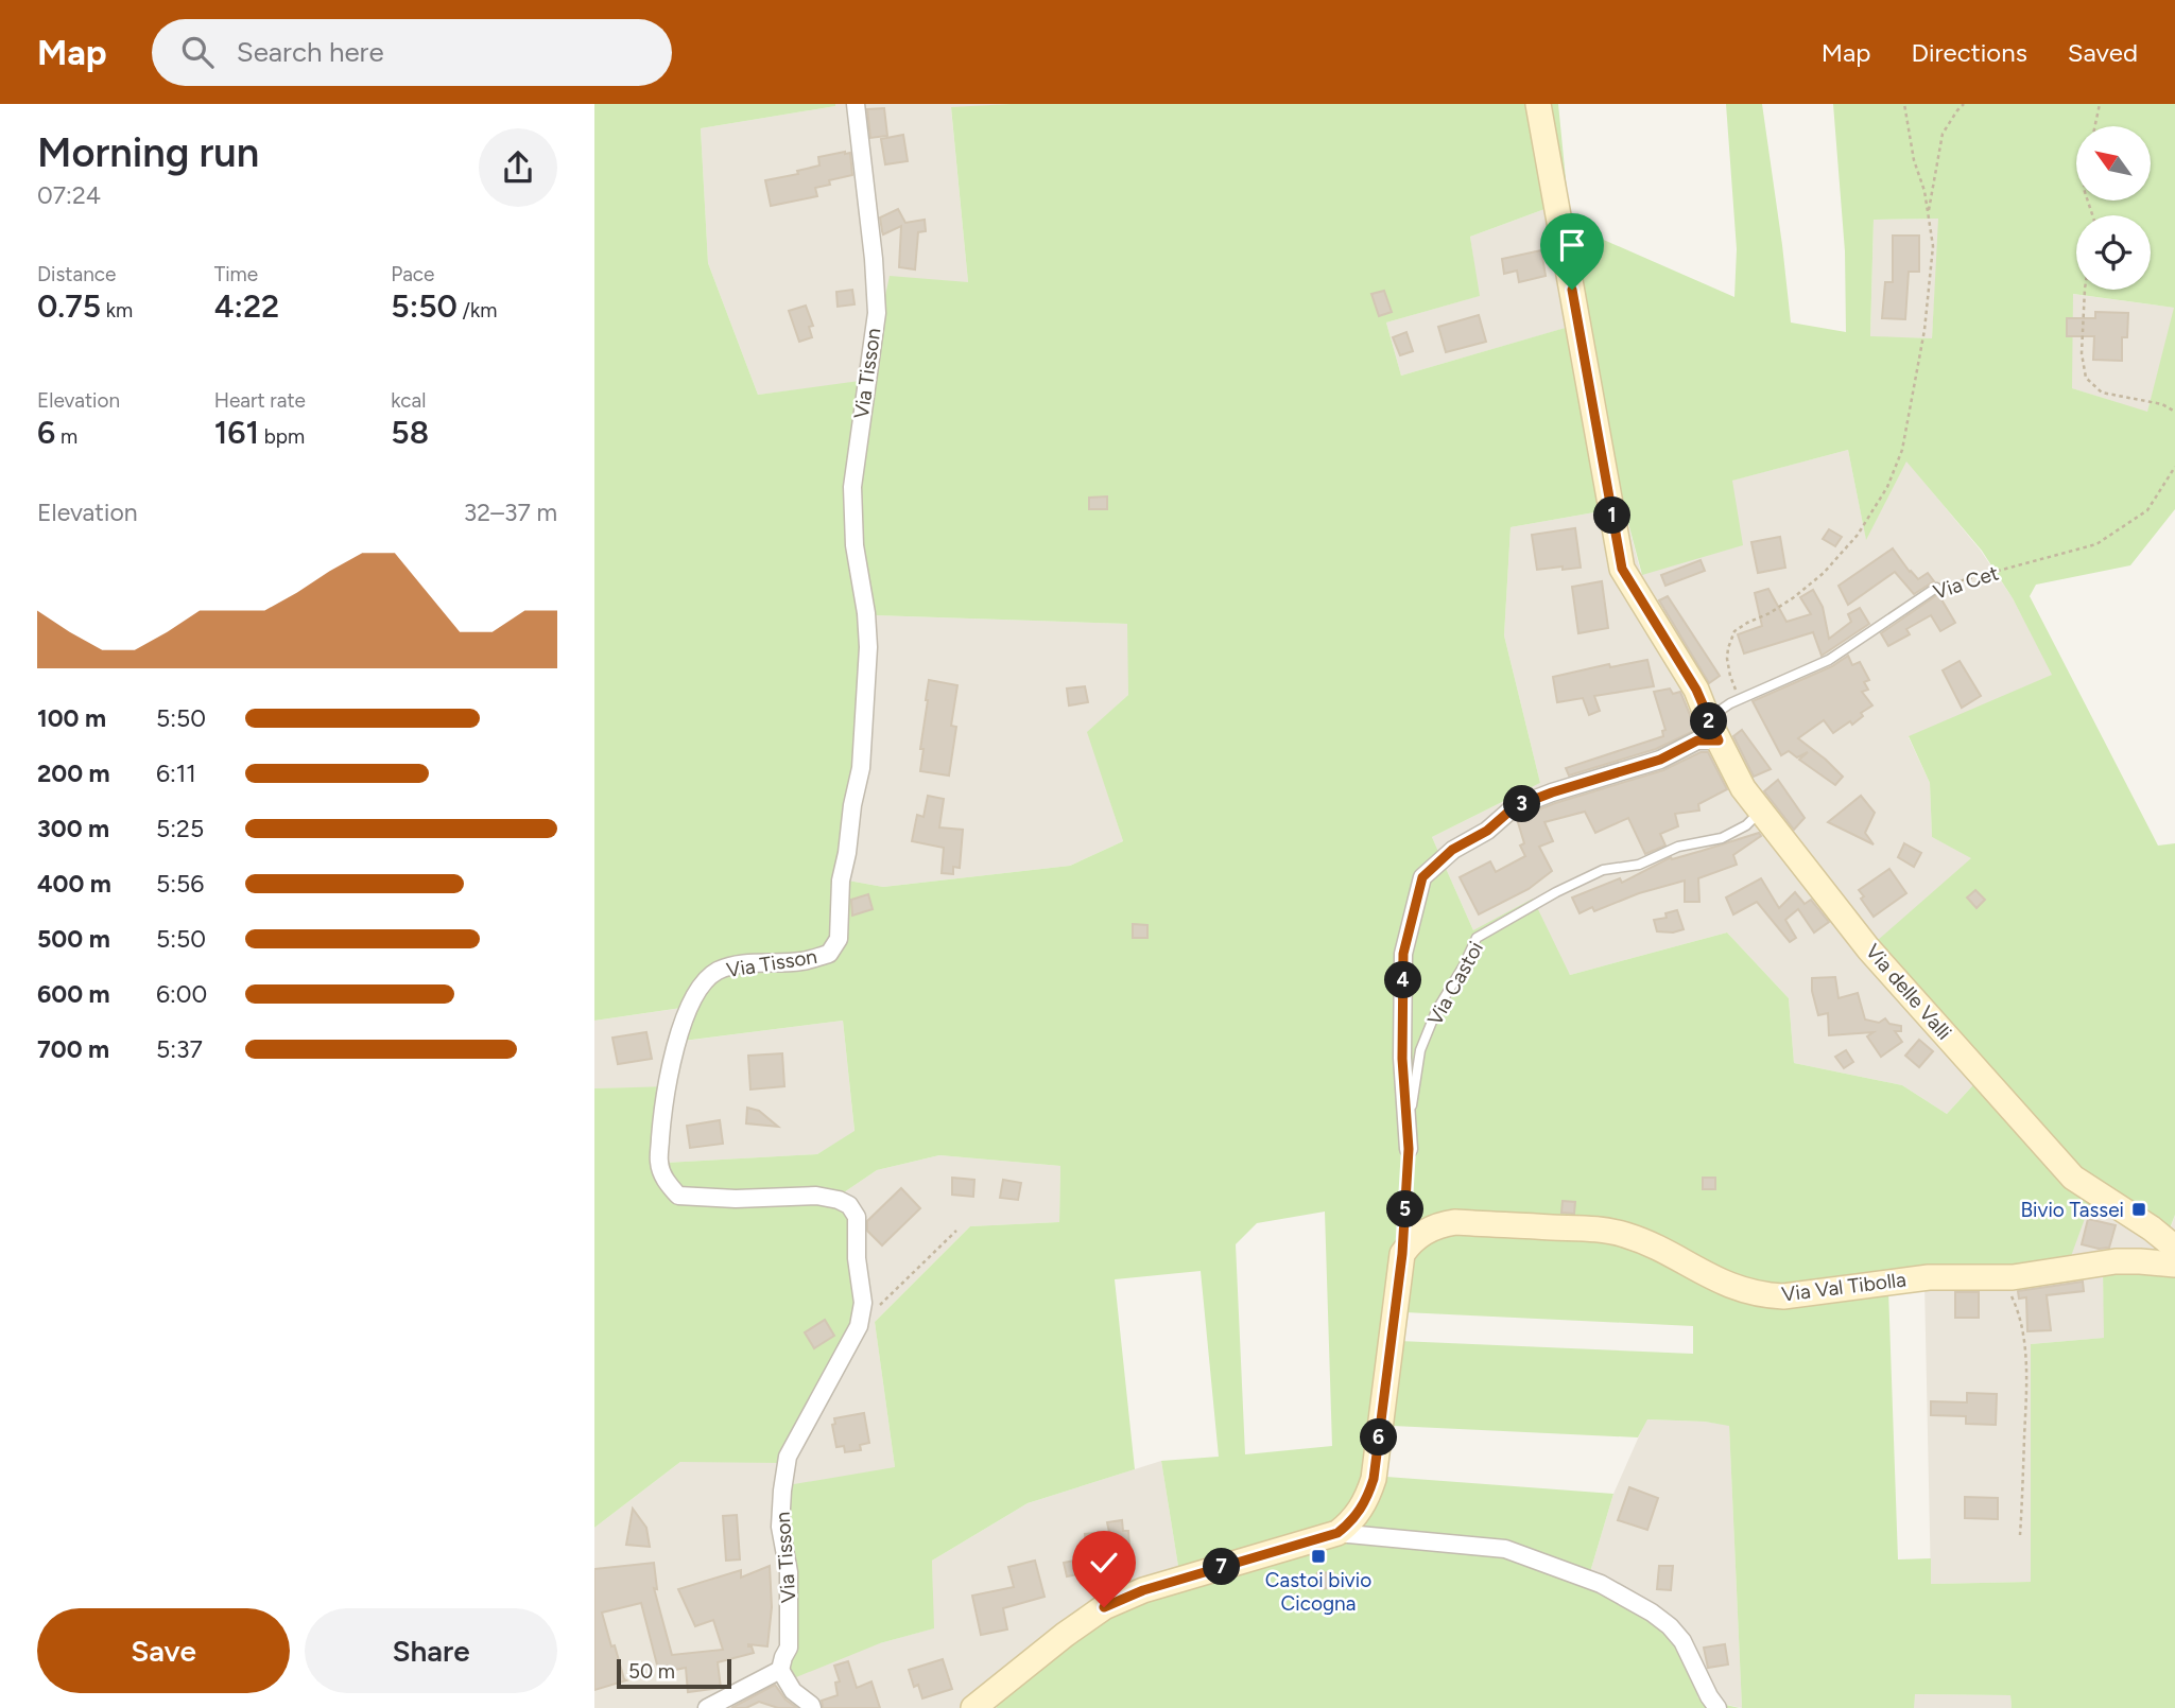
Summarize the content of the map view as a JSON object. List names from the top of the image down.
{
  "streets": {
    "street": [
      "Via Tisson",
      "Via Castoi",
      "Via delle Valli",
      "Via Val Tibolla"
    ],
    "lane": ["Via Cet"]
  },
  "crossings": [
    ["Via Cet", "Via Castoi"],
    ["Via Cet", "Via delle Valli"],
    ["Via Castoi", "Via delle Valli"],
    ["Via Castoi", "Via Val Tibolla"]
  ],
  "places": {
    "transit": ["Bivio Tassei", "Castoi bivio Cicogna"]
  },
  "scale_bar": "50 m",
  "north": "top left",
  "page": {
    "header": "Map",
    "search": "Search here",
    "nav": ["Map", "Directions", "Saved"],
    "heading": ["Morning run", "07:24"],
    "stats": [
      ["Distance", "0.75 km"],
      ["Time", "4:22"],
      ["Pace", "5:50 /km"],
      ["Elevation", "6 m"],
      ["Heart rate", "161 bpm"],
      ["kcal", "58"]
    ],
    "chart": ["Elevation", "32–37 m"],
    "pins": [
      "1",
      "2",
      "3",
      "4",
      "5",
      "6",
      "7"
    ],
    "list": [
      {
        "name": "100 m",
        "note": "5:50"
      },
      {
        "name": "200 m",
        "note": "6:11"
      },
      {
        "name": "300 m",
        "note": "5:25"
      },
      {
        "name": "400 m",
        "note": "5:56"
      },
      {
        "name": "500 m",
        "note": "5:50"
      },
      {
        "name": "600 m",
        "note": "6:00"
      },
      {
        "name": "700 m",
        "note": "5:37"
      }
    ],
    "buttons": ["Save", "Share"],
    "scale": "50 m"
  }
}
